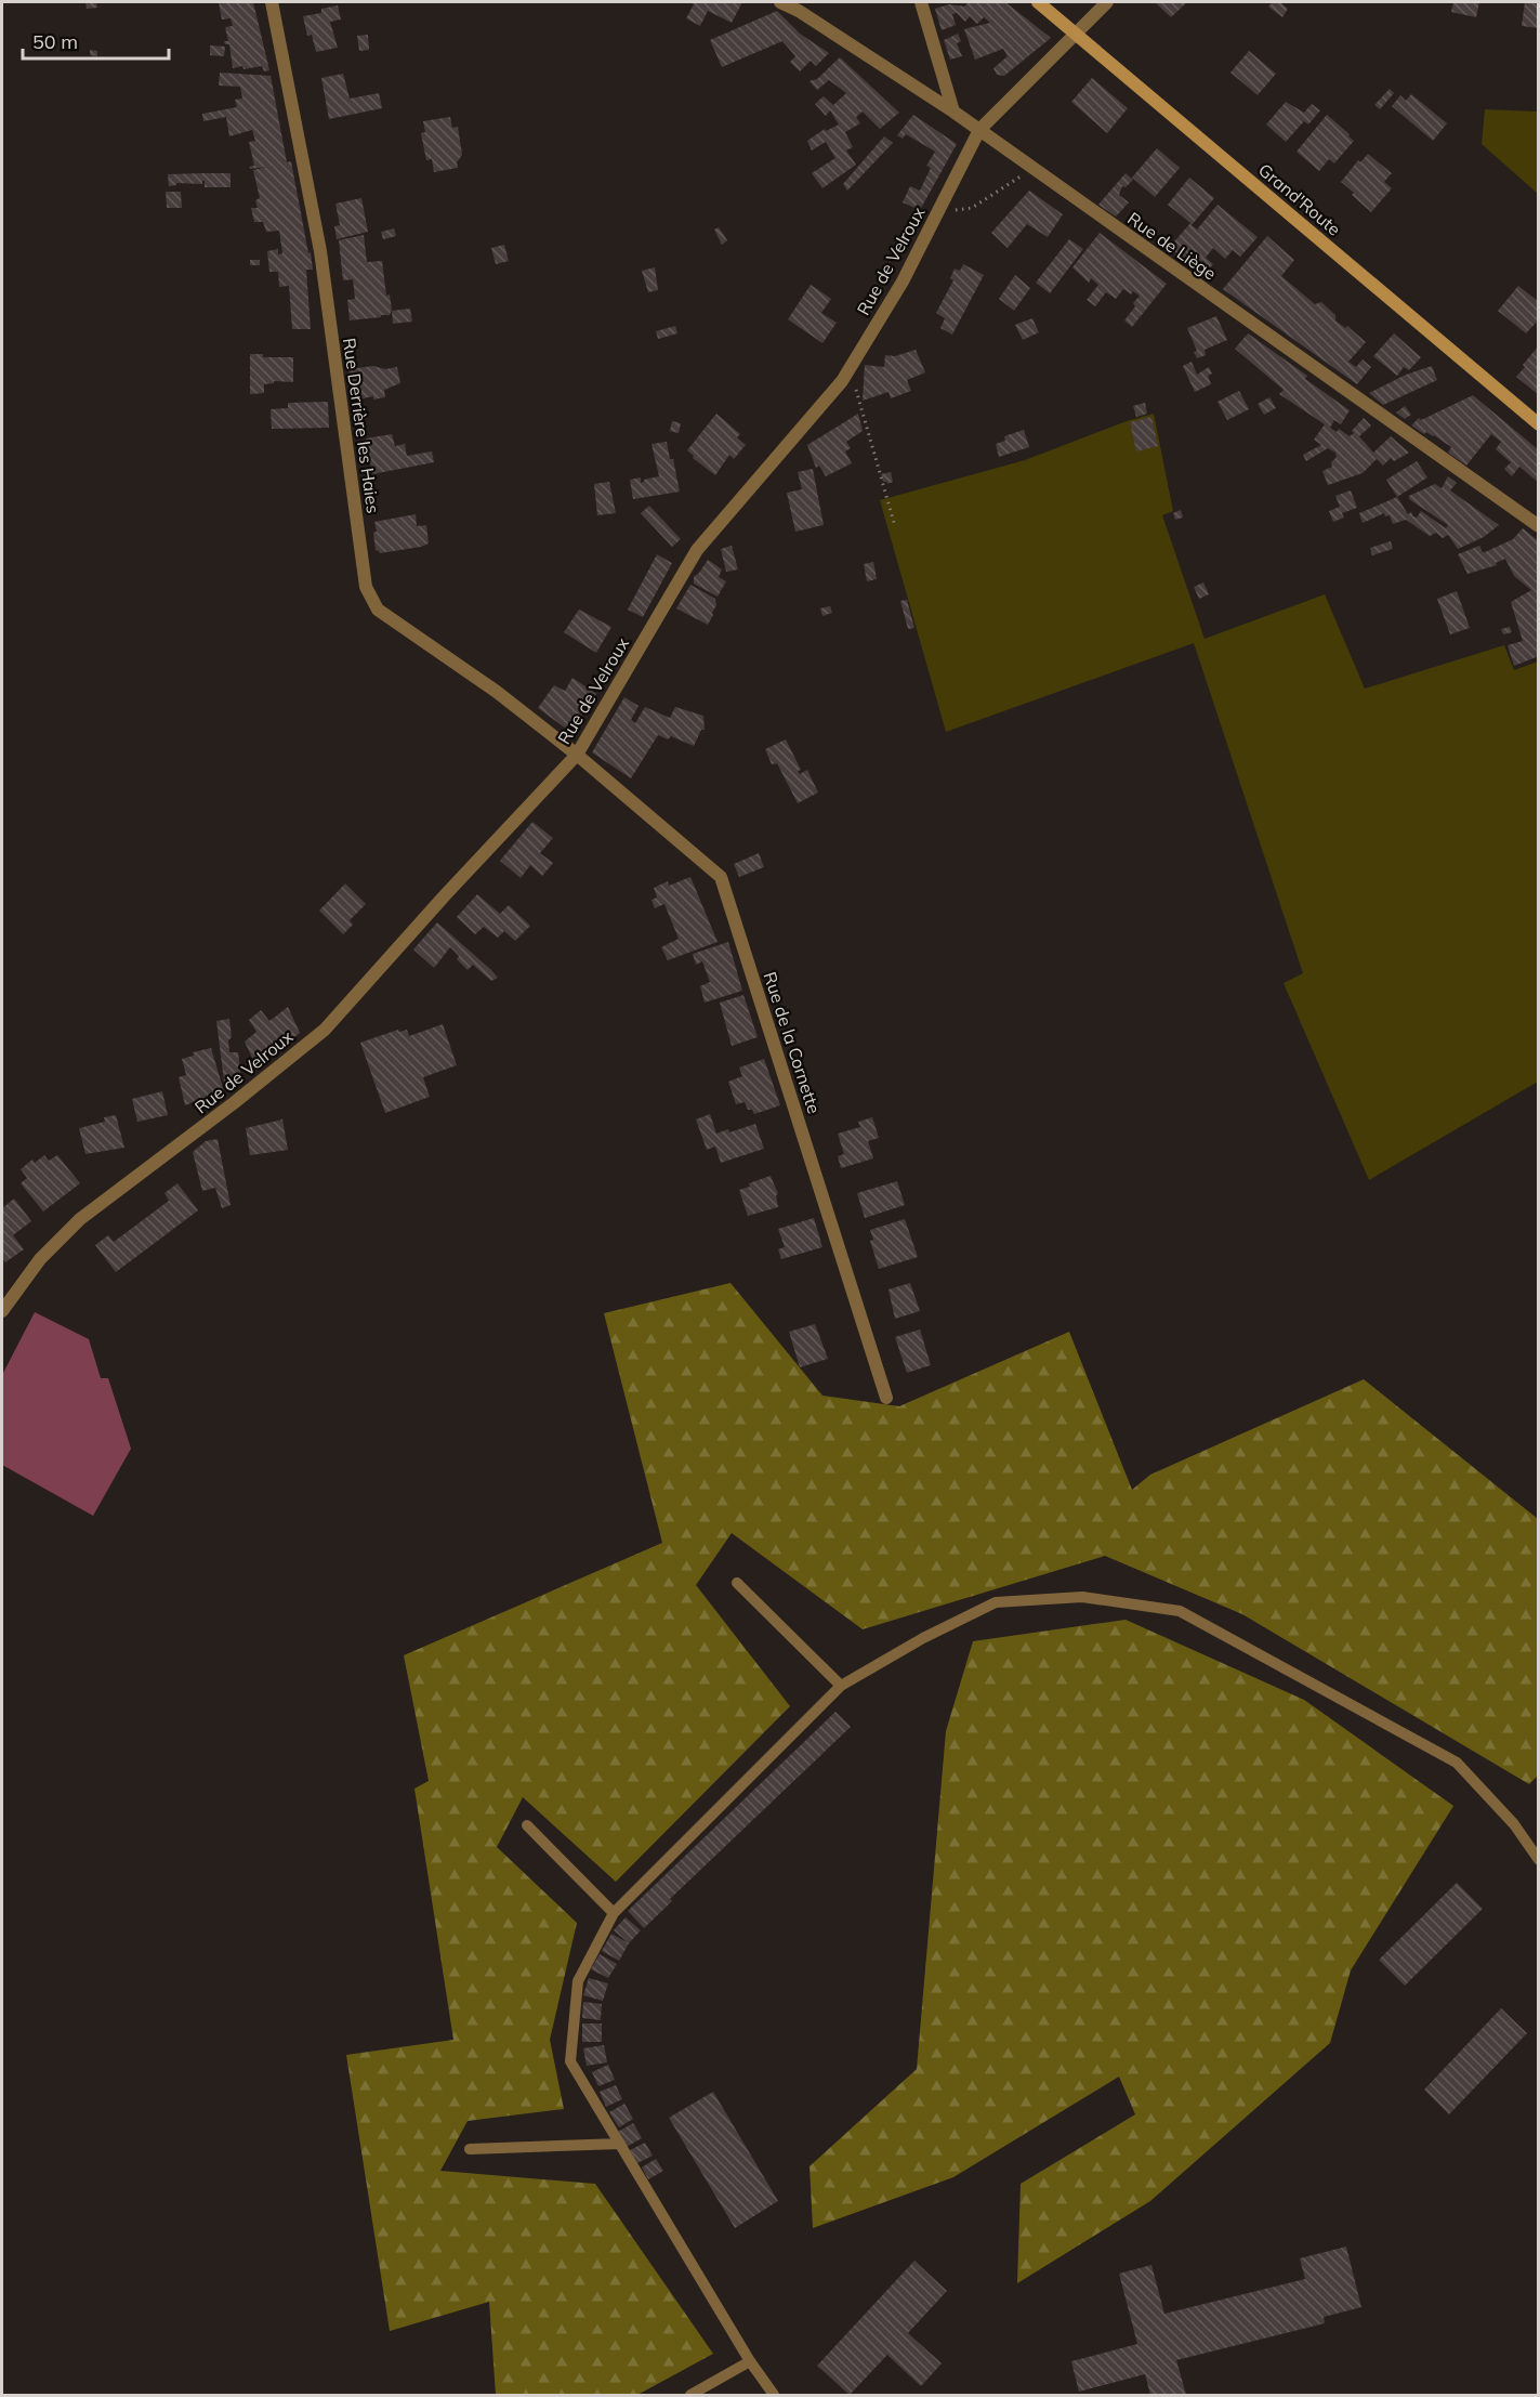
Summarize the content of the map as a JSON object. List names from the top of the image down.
{
  "streets": {
    "main road": ["Grand'Route"],
    "street": [
      "Rue de Liège",
      "Rue de Velroux",
      "Rue Derrière les Haies",
      "Rue de la Cornette"
    ]
  },
  "crossings": [
    ["Grand'Route", "Rue de Velroux"],
    ["Rue de Liège", "Rue de Velroux"],
    ["Rue de Velroux", "Rue Derrière les Haies"],
    ["Rue de Velroux", "Rue de la Cornette"],
    ["Rue Derrière les Haies", "Rue de la Cornette"]
  ],
  "scale_bar": "50 m"
}
